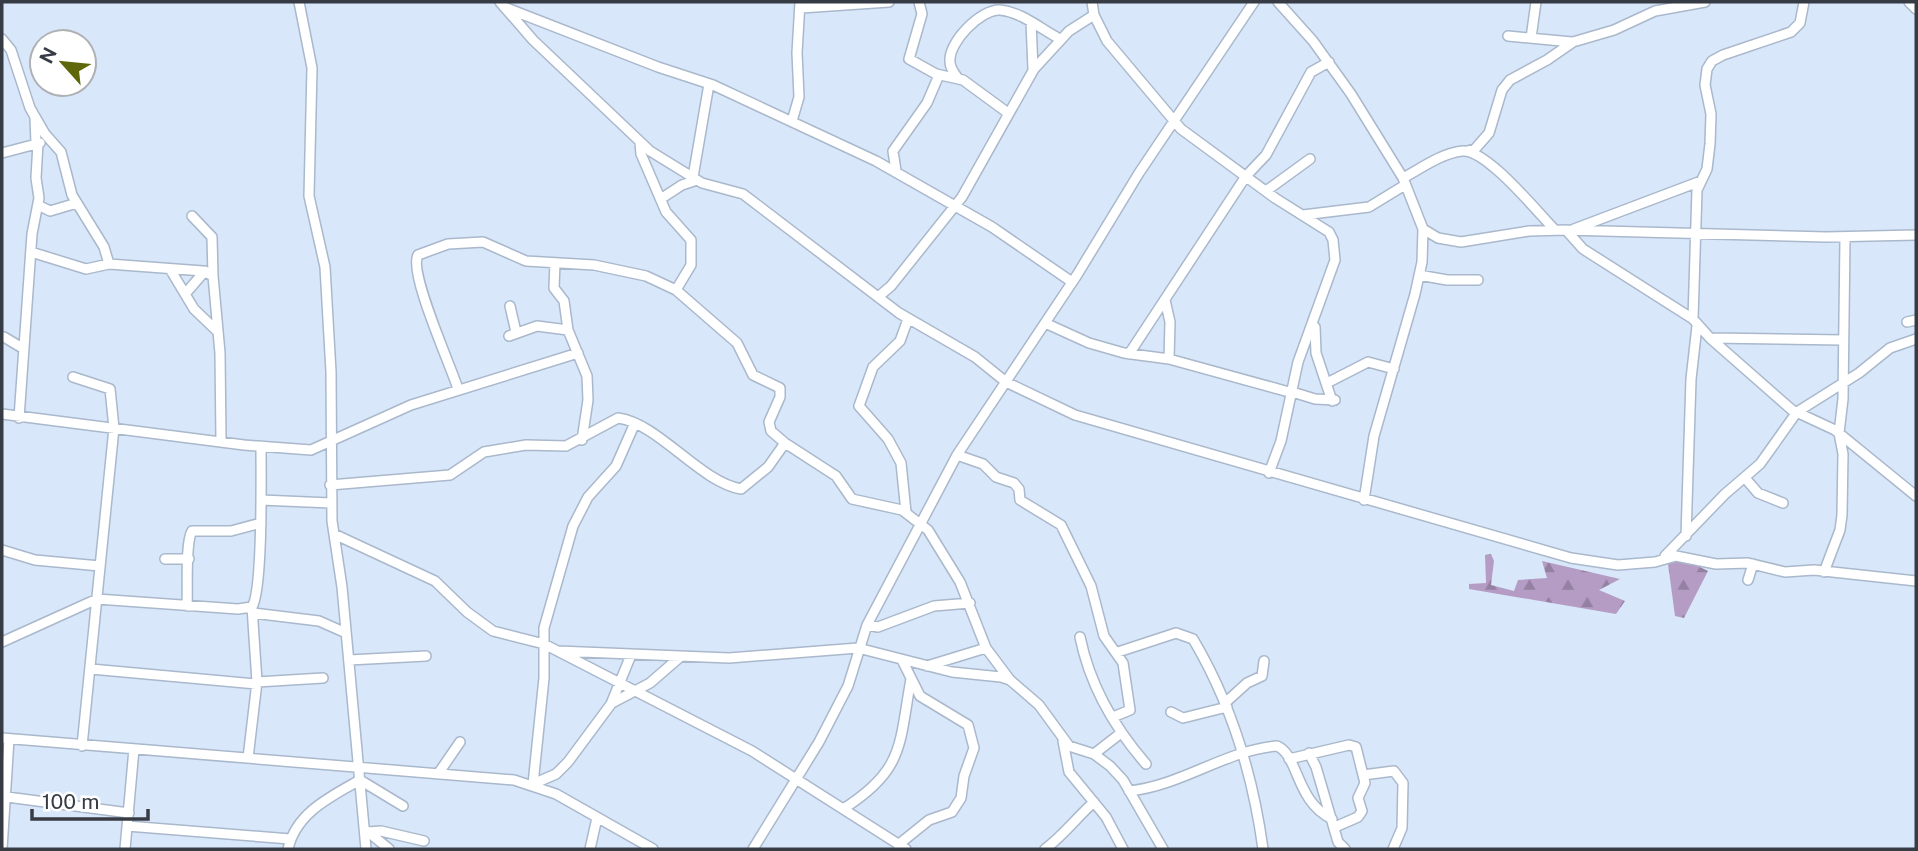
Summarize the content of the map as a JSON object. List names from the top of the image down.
{
  "scale_bar": "100 m",
  "north": "top left"
}
